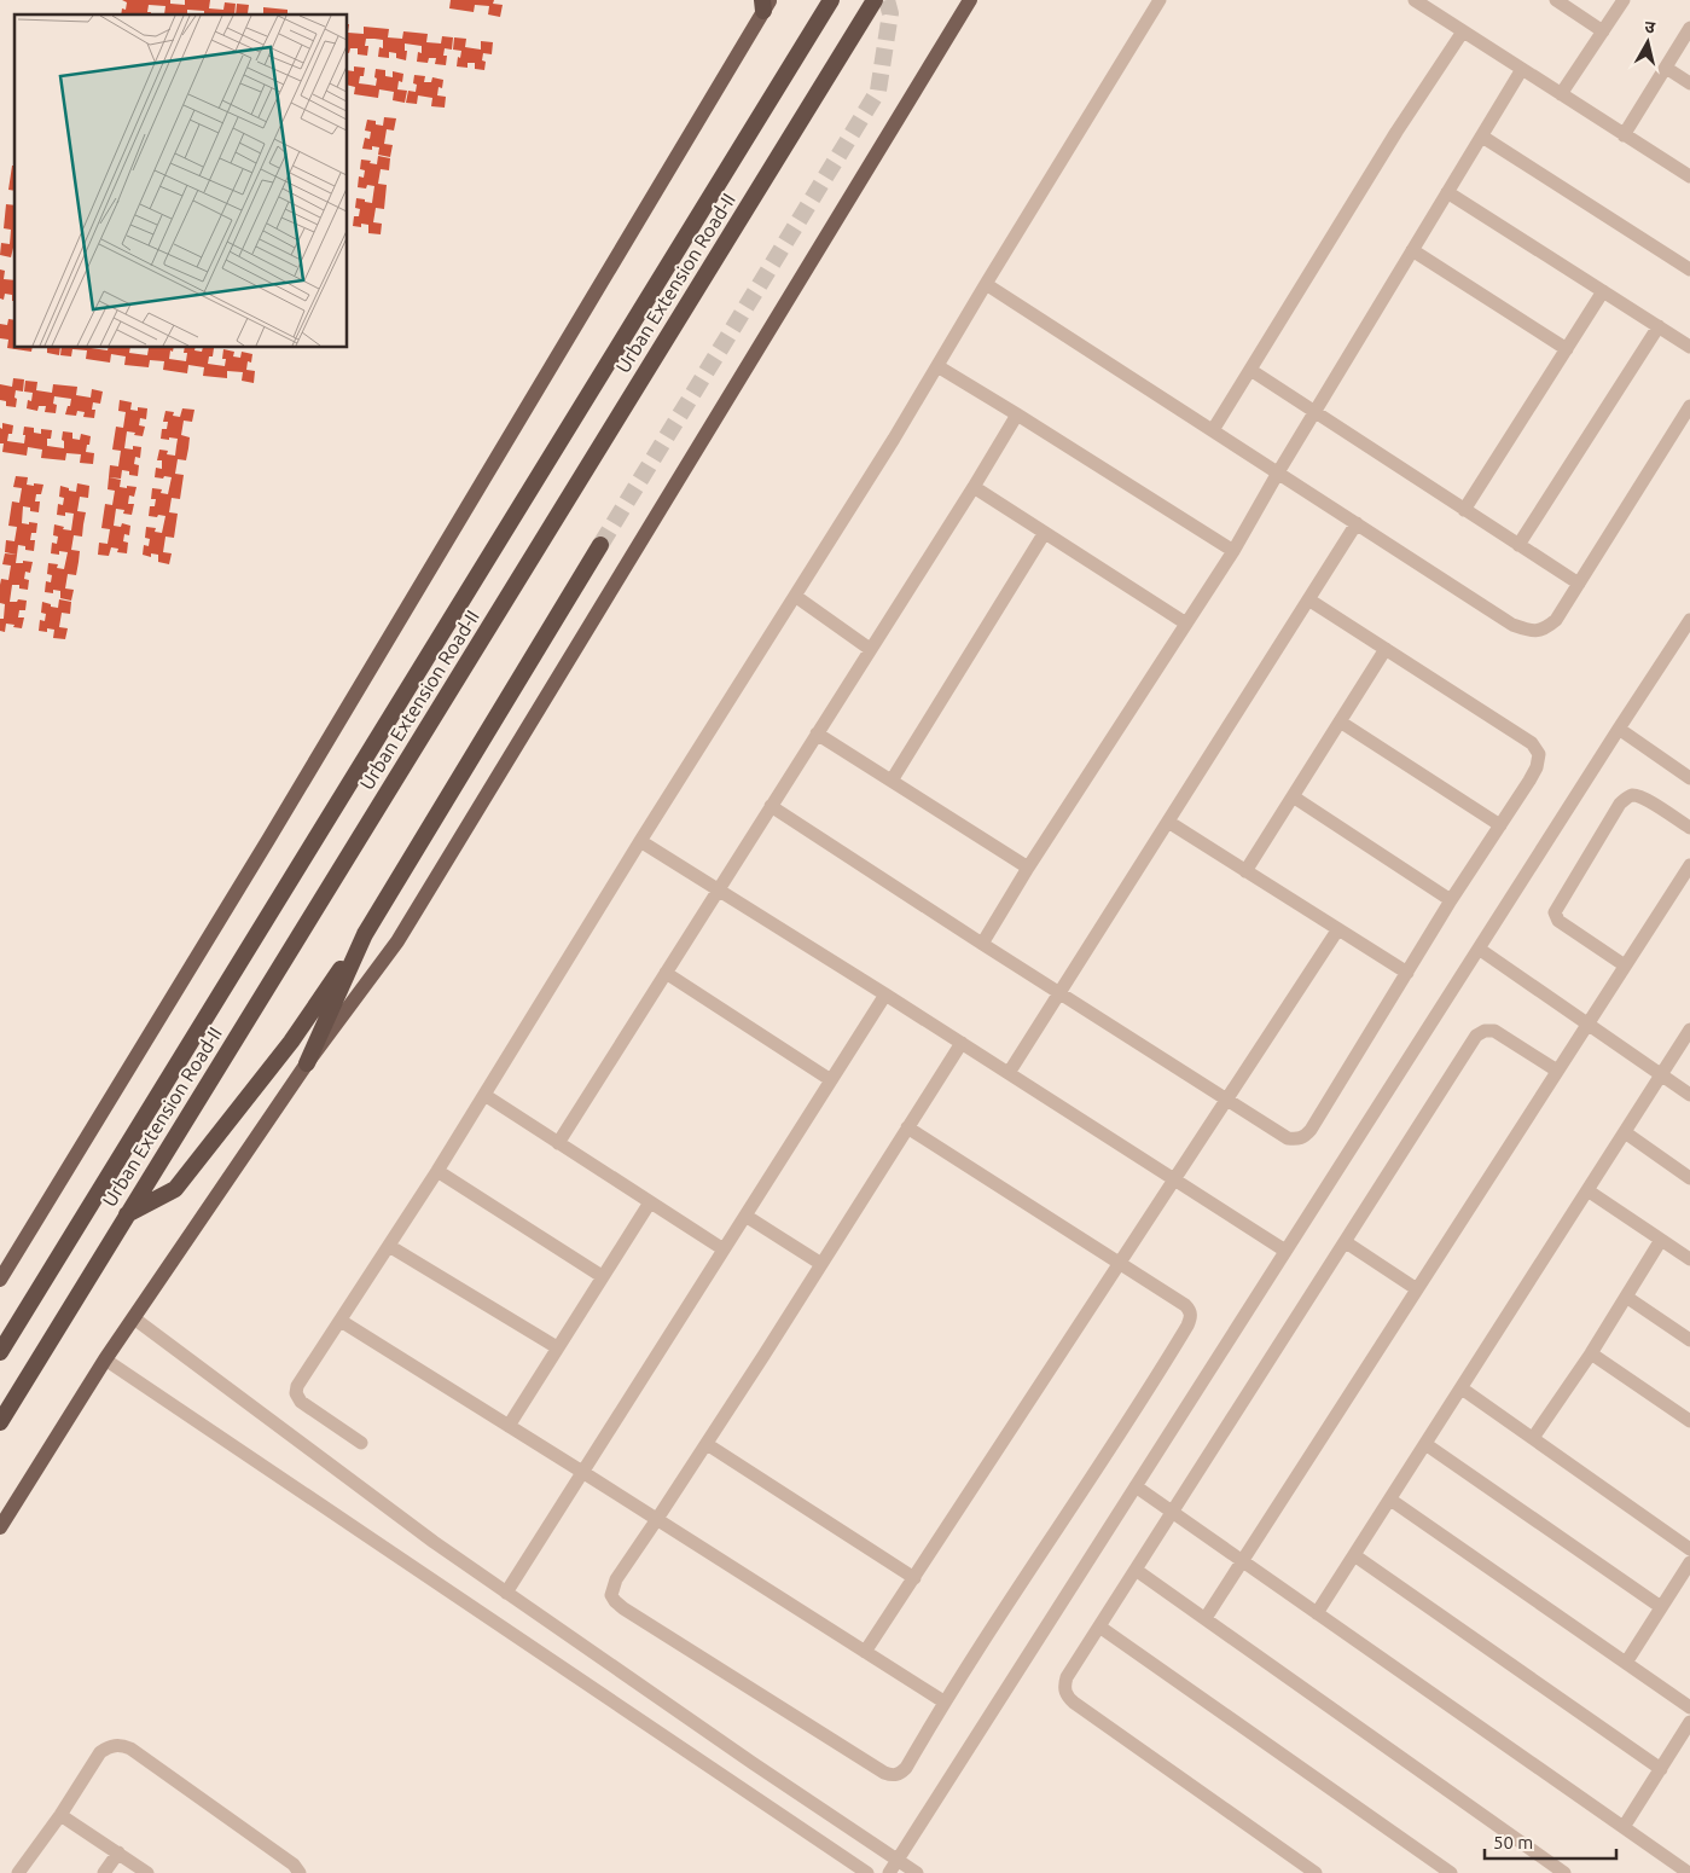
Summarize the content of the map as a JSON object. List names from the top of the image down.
{
  "streets": {
    "highway": ["Urban Extension Road-II"]
  },
  "scale_bar": "50 m",
  "north": "top"
}
